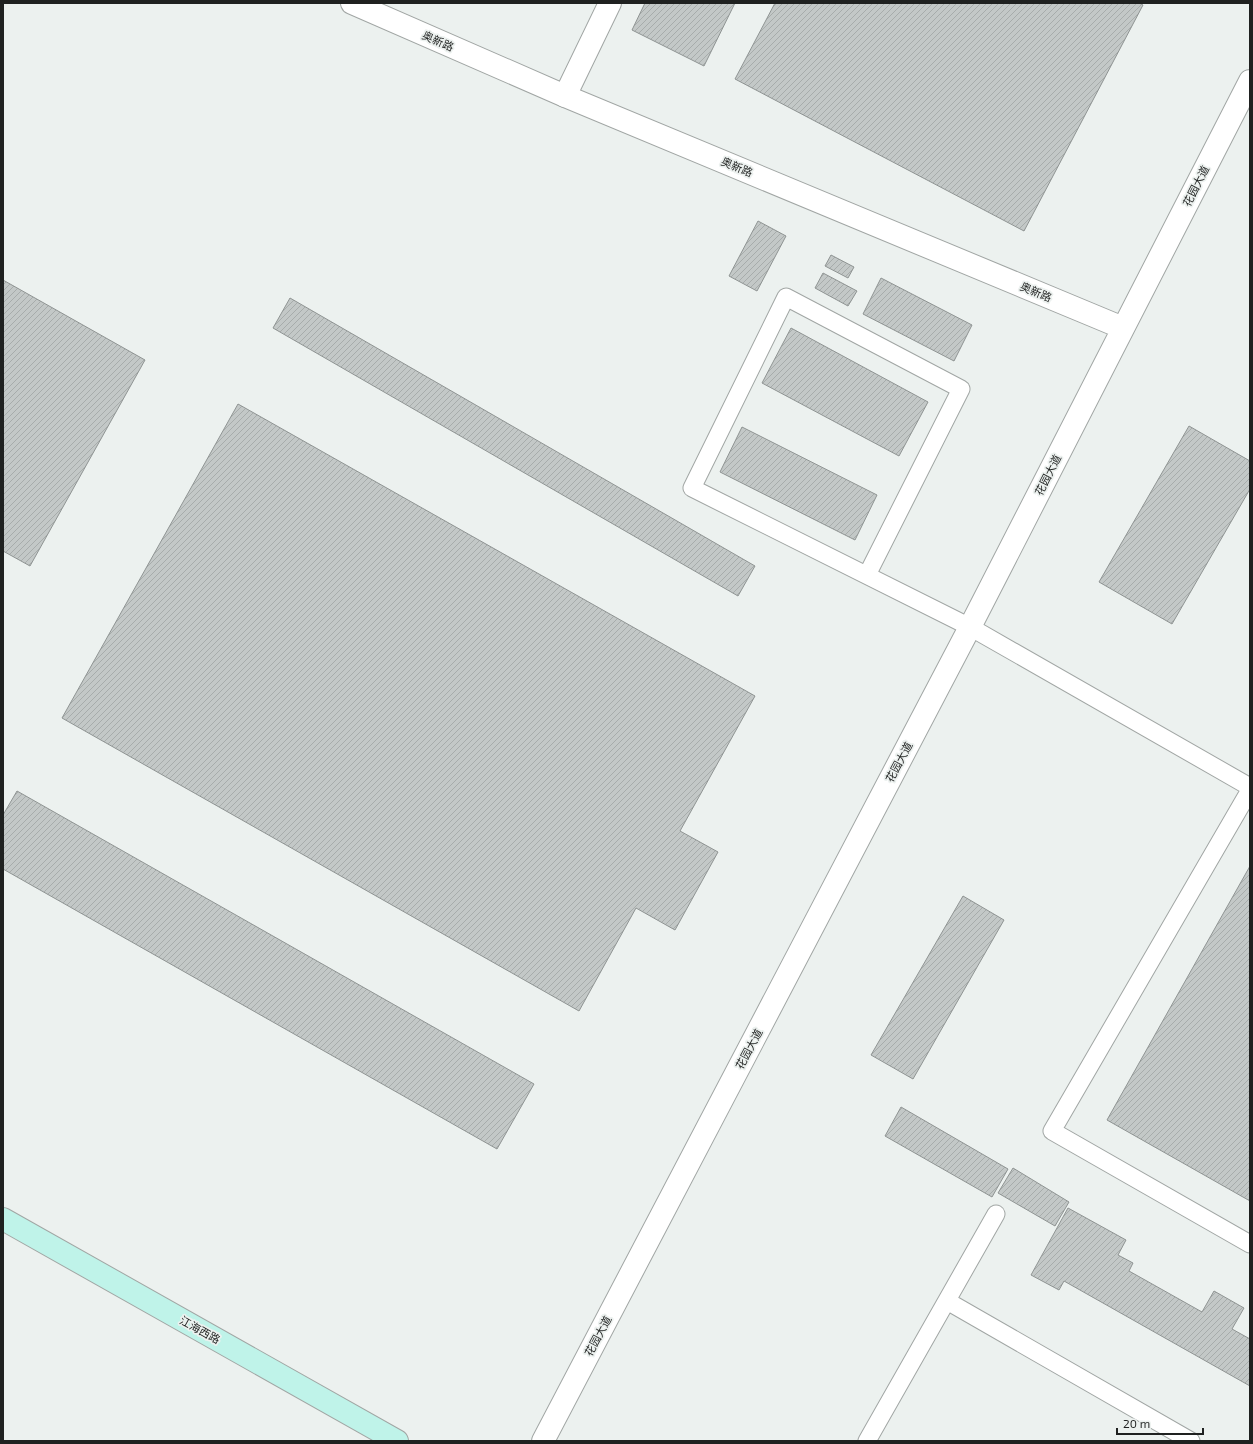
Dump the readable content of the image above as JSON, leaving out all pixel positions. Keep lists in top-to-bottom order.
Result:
{
  "streets": {
    "main road": ["江海西路"],
    "street": ["奥新路", "花园大道"]
  },
  "crossings": [
    ["奥新路", "花园大道"]
  ],
  "scale_bar": "20 m"
}
